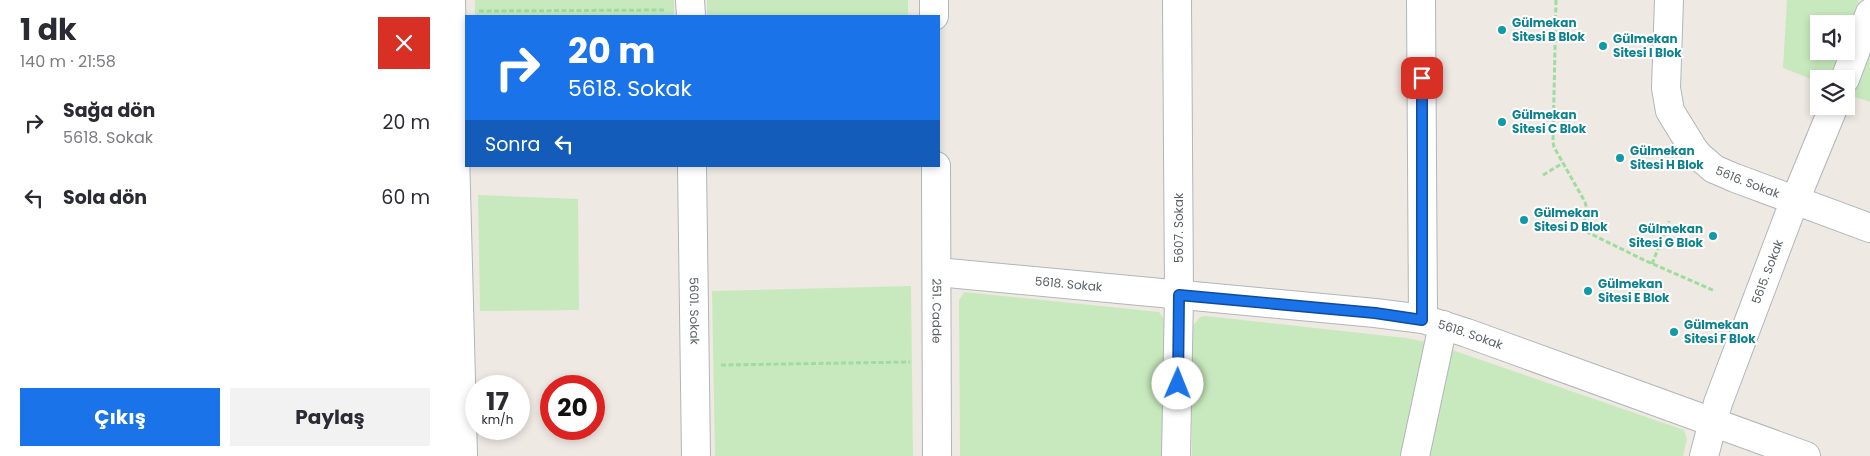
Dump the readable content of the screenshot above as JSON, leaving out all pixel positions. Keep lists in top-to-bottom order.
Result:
{
  "streets": {
    "street": [
      "5616. Sokak",
      "5607. Sokak",
      "5615. Sokak",
      "5618. Sokak",
      "5601. Sokak",
      "251. Cadde"
    ]
  },
  "crossings": [
    ["5616. Sokak", "5615. Sokak"],
    ["5607. Sokak", "5618. Sokak"],
    ["5615. Sokak", "5618. Sokak"],
    ["5618. Sokak", "251. Cadde"]
  ],
  "places": [
    "Gülmekan Sitesi B Blok",
    "Gülmekan Sitesi I Blok",
    "Gülmekan Sitesi C Blok",
    "Gülmekan Sitesi H Blok",
    "Gülmekan Sitesi D Blok",
    "Gülmekan Sitesi G Blok",
    "Gülmekan Sitesi E Blok",
    "Gülmekan Sitesi F Blok"
  ],
  "page": {
    "heading": ["1 dk", "140 m · 21:58"],
    "turn": ["20 m", "5618. Sokak"],
    "list": [
      {
        "name": "Sağa dön",
        "note": "5618. Sokak",
        "value": "20 m"
      },
      {
        "name": "Sola dön",
        "value": "60 m"
      }
    ],
    "then": "Sonra",
    "speed": "17 km/h",
    "limit": "20",
    "buttons": ["Çıkış", "Paylaş"]
  }
}
